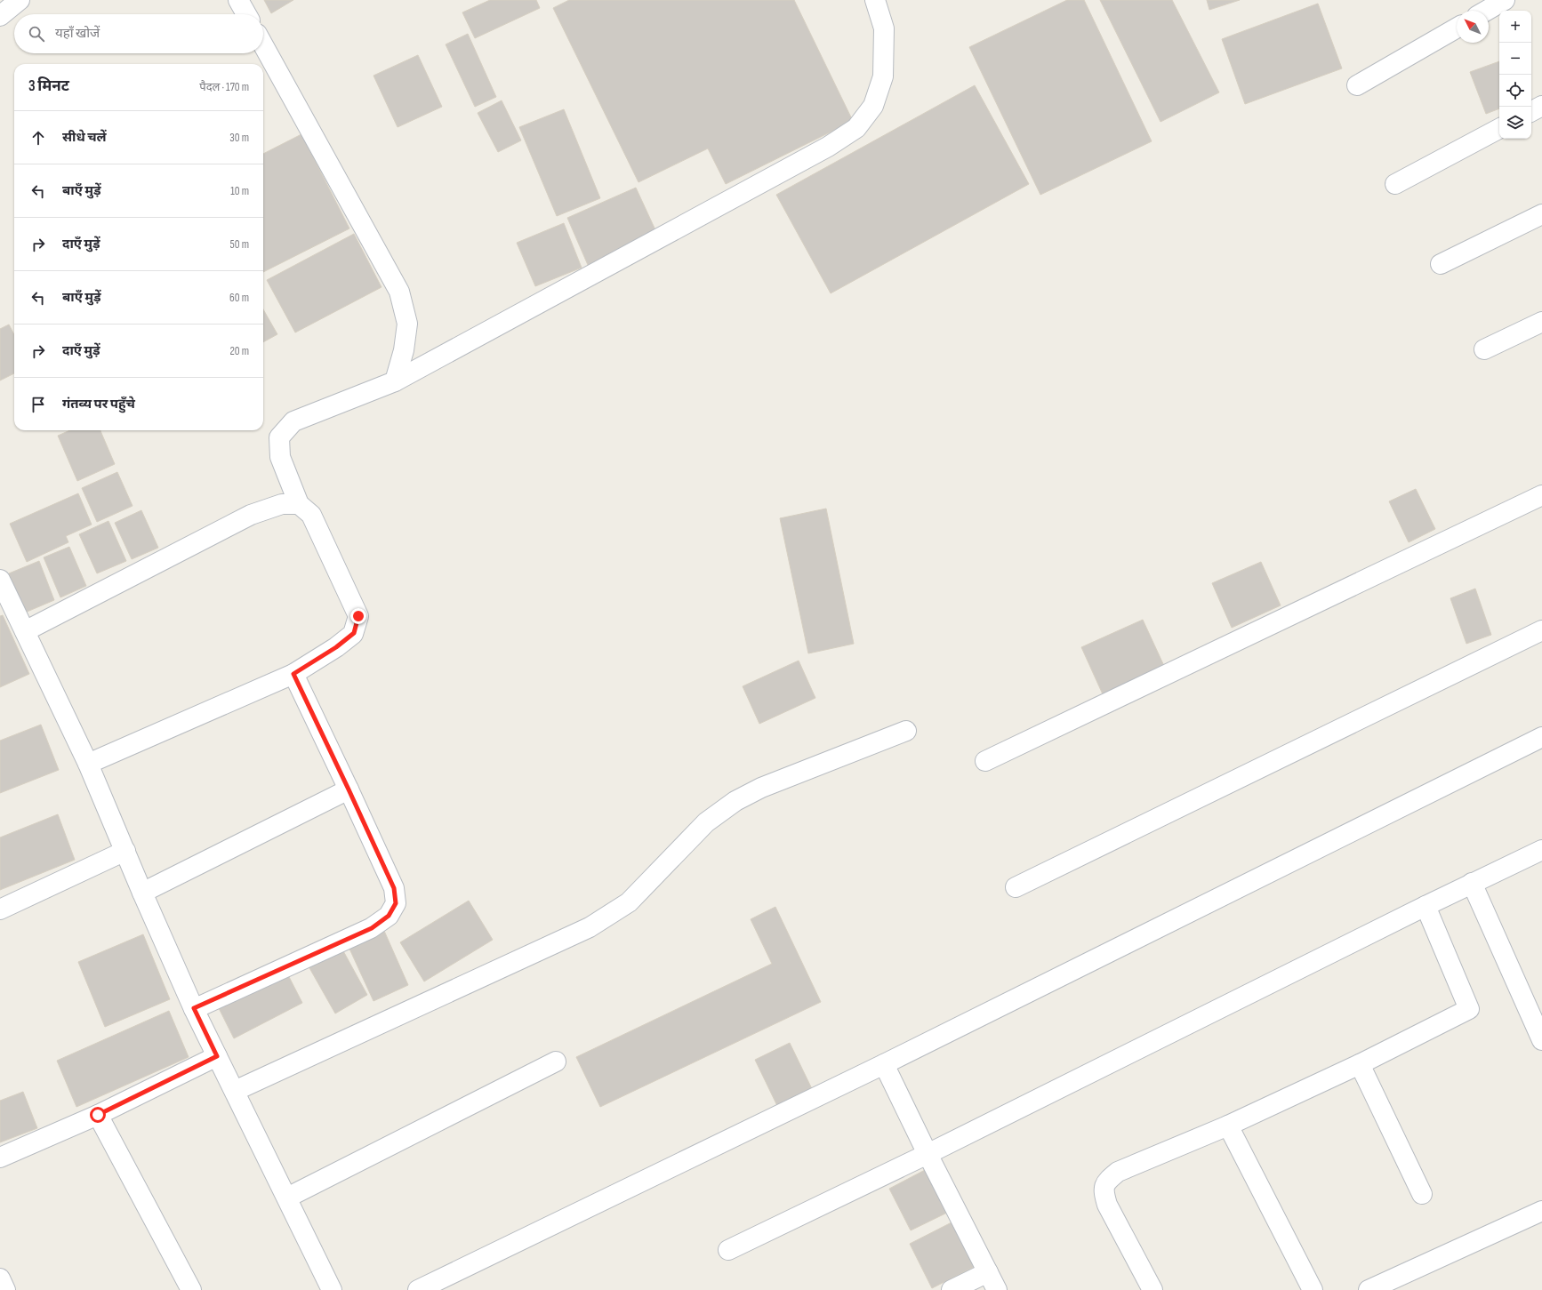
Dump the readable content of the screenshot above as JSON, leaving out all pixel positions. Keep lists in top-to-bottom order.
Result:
{
  "north": "top left",
  "page": {
    "map_buttons": ["+", "−"],
    "search": "यहाँ खोजें",
    "heading": ["3 मिनट", "पैदल · 170 m"],
    "list": [
      ["सीधे चलें", "30 m"],
      ["बाएँ मुड़ें", "10 m"],
      ["दाएँ मुड़ें", "50 m"],
      ["बाएँ मुड़ें", "60 m"],
      ["दाएँ मुड़ें", "20 m"],
      "गंतव्य पर पहुँचे"
    ]
  }
}
